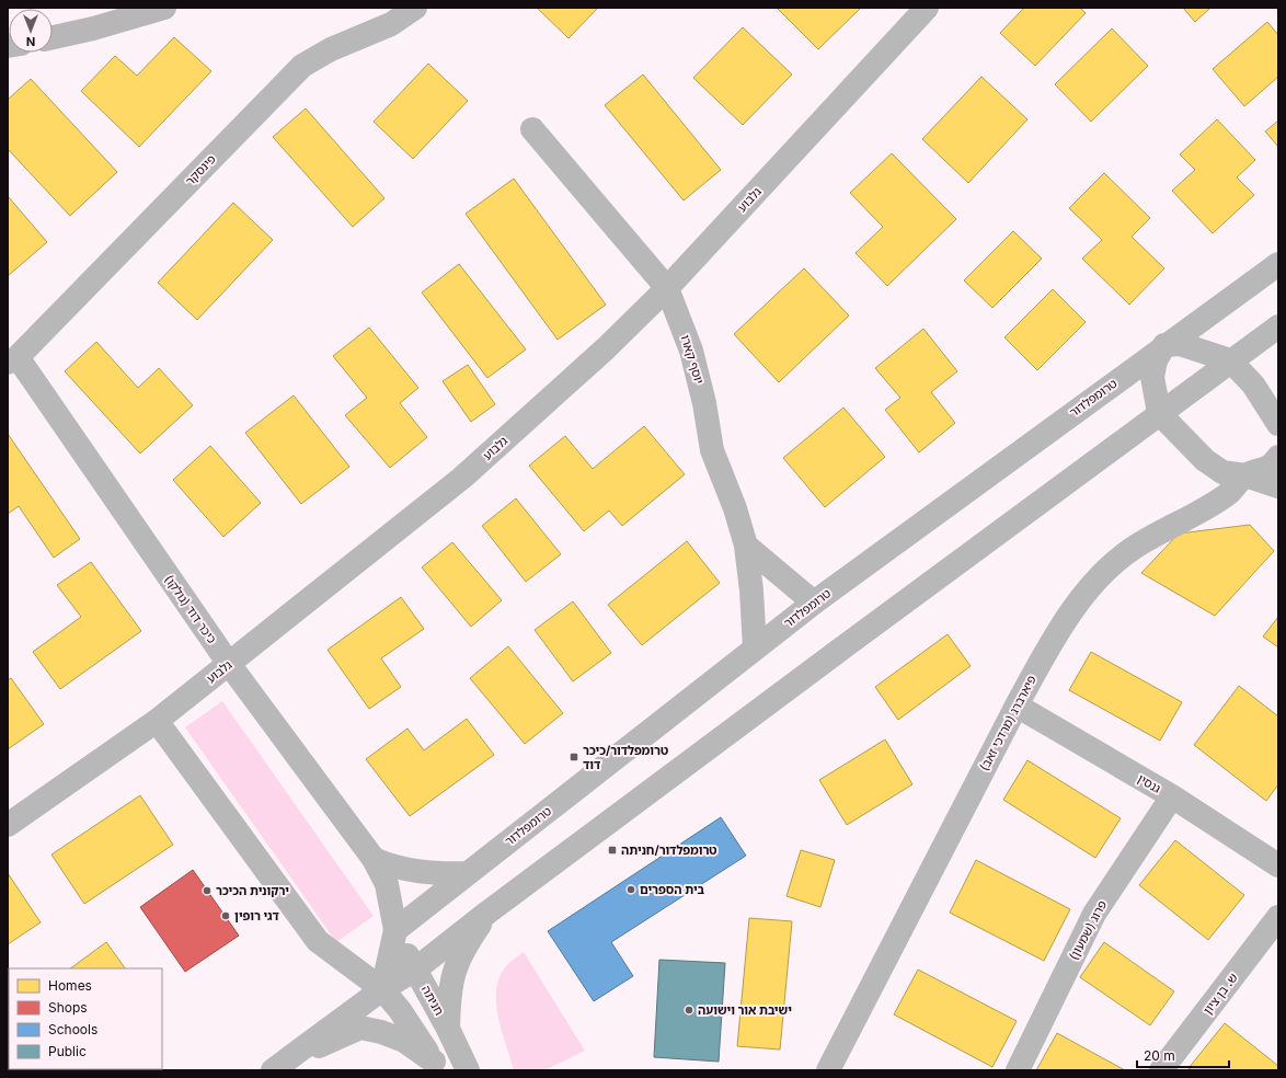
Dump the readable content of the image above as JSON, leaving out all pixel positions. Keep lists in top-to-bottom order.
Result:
{
  "streets": {
    "street": [
      "פינסקר",
      "גלבוע",
      "יוסף קארו",
      "טרומפלדור",
      "כיכר דוד (גולקו)",
      "פיארברג (מרדכי זאב)",
      "גנסין",
      "פרוג (שמעון)",
      "ש. בן ציון",
      "חניתה"
    ]
  },
  "crossings": [
    ["פינסקר", "כיכר דוד (גולקו)"],
    ["גלבוע", "יוסף קארו"],
    ["גלבוע", "כיכר דוד (גולקו)"],
    ["יוסף קארו", "טרומפלדור"],
    ["טרומפלדור", "כיכר דוד (גולקו)"],
    ["טרומפלדור", "חניתה"],
    ["כיכר דוד (גולקו)", "חניתה"],
    ["פיארברג (מרדכי זאב)", "גנסין"],
    ["גנסין", "פרוג (שמעון)"]
  ],
  "places": {
    "transit": ["טרומפלדור/כיכר דוד", "טרומפלדור/חניתה"],
    "other": [
      "בית הספרים",
      "ירקונית הכיכר",
      "דגי רופין",
      "ישיבת אור וישועה"
    ]
  },
  "legend": [
    "Homes",
    "Shops",
    "Schools",
    "Public"
  ],
  "scale_bar": "20 m",
  "north": "bottom"
}
